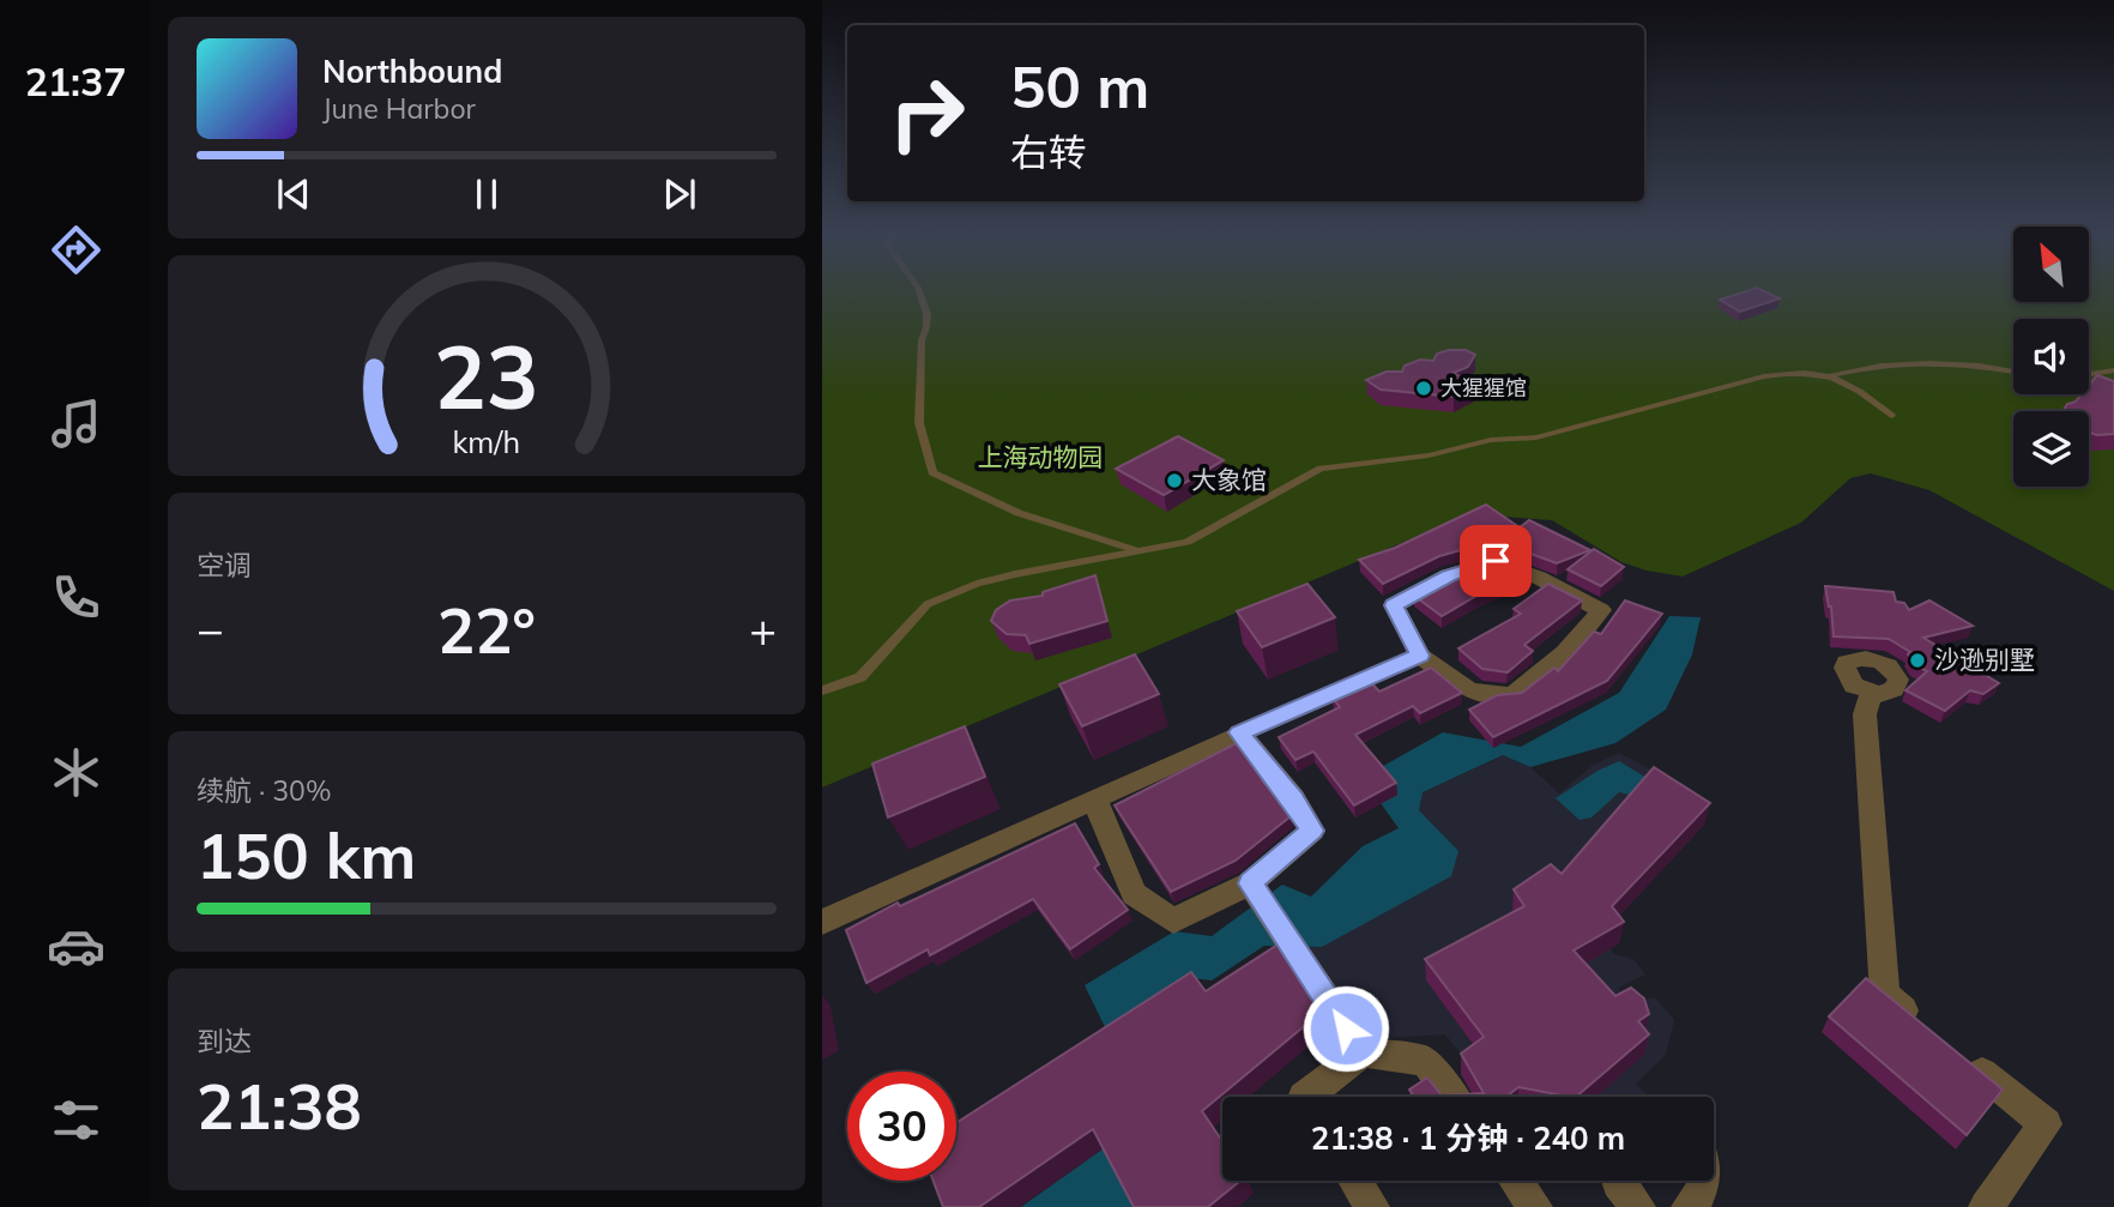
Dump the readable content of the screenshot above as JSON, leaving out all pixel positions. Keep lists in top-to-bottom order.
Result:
{
  "parks": ["上海动物园"],
  "places": ["大猩猩馆", "大象馆", "沙逊别墅"],
  "north": "top left",
  "page": {
    "tabs": "21:37",
    "turn": ["50 m", "右转"],
    "song": ["Northbound", "June Harbor"],
    "tile": [
      "空调",
      ["续航 · 30%", "150 km"],
      ["到达", "21:38"]
    ],
    "heat": ["−", "22°", "+"],
    "limit": "30",
    "trip": "21:38 · 1 分钟 · 240 m",
    "gauge": ["23", "km/h"]
  }
}
